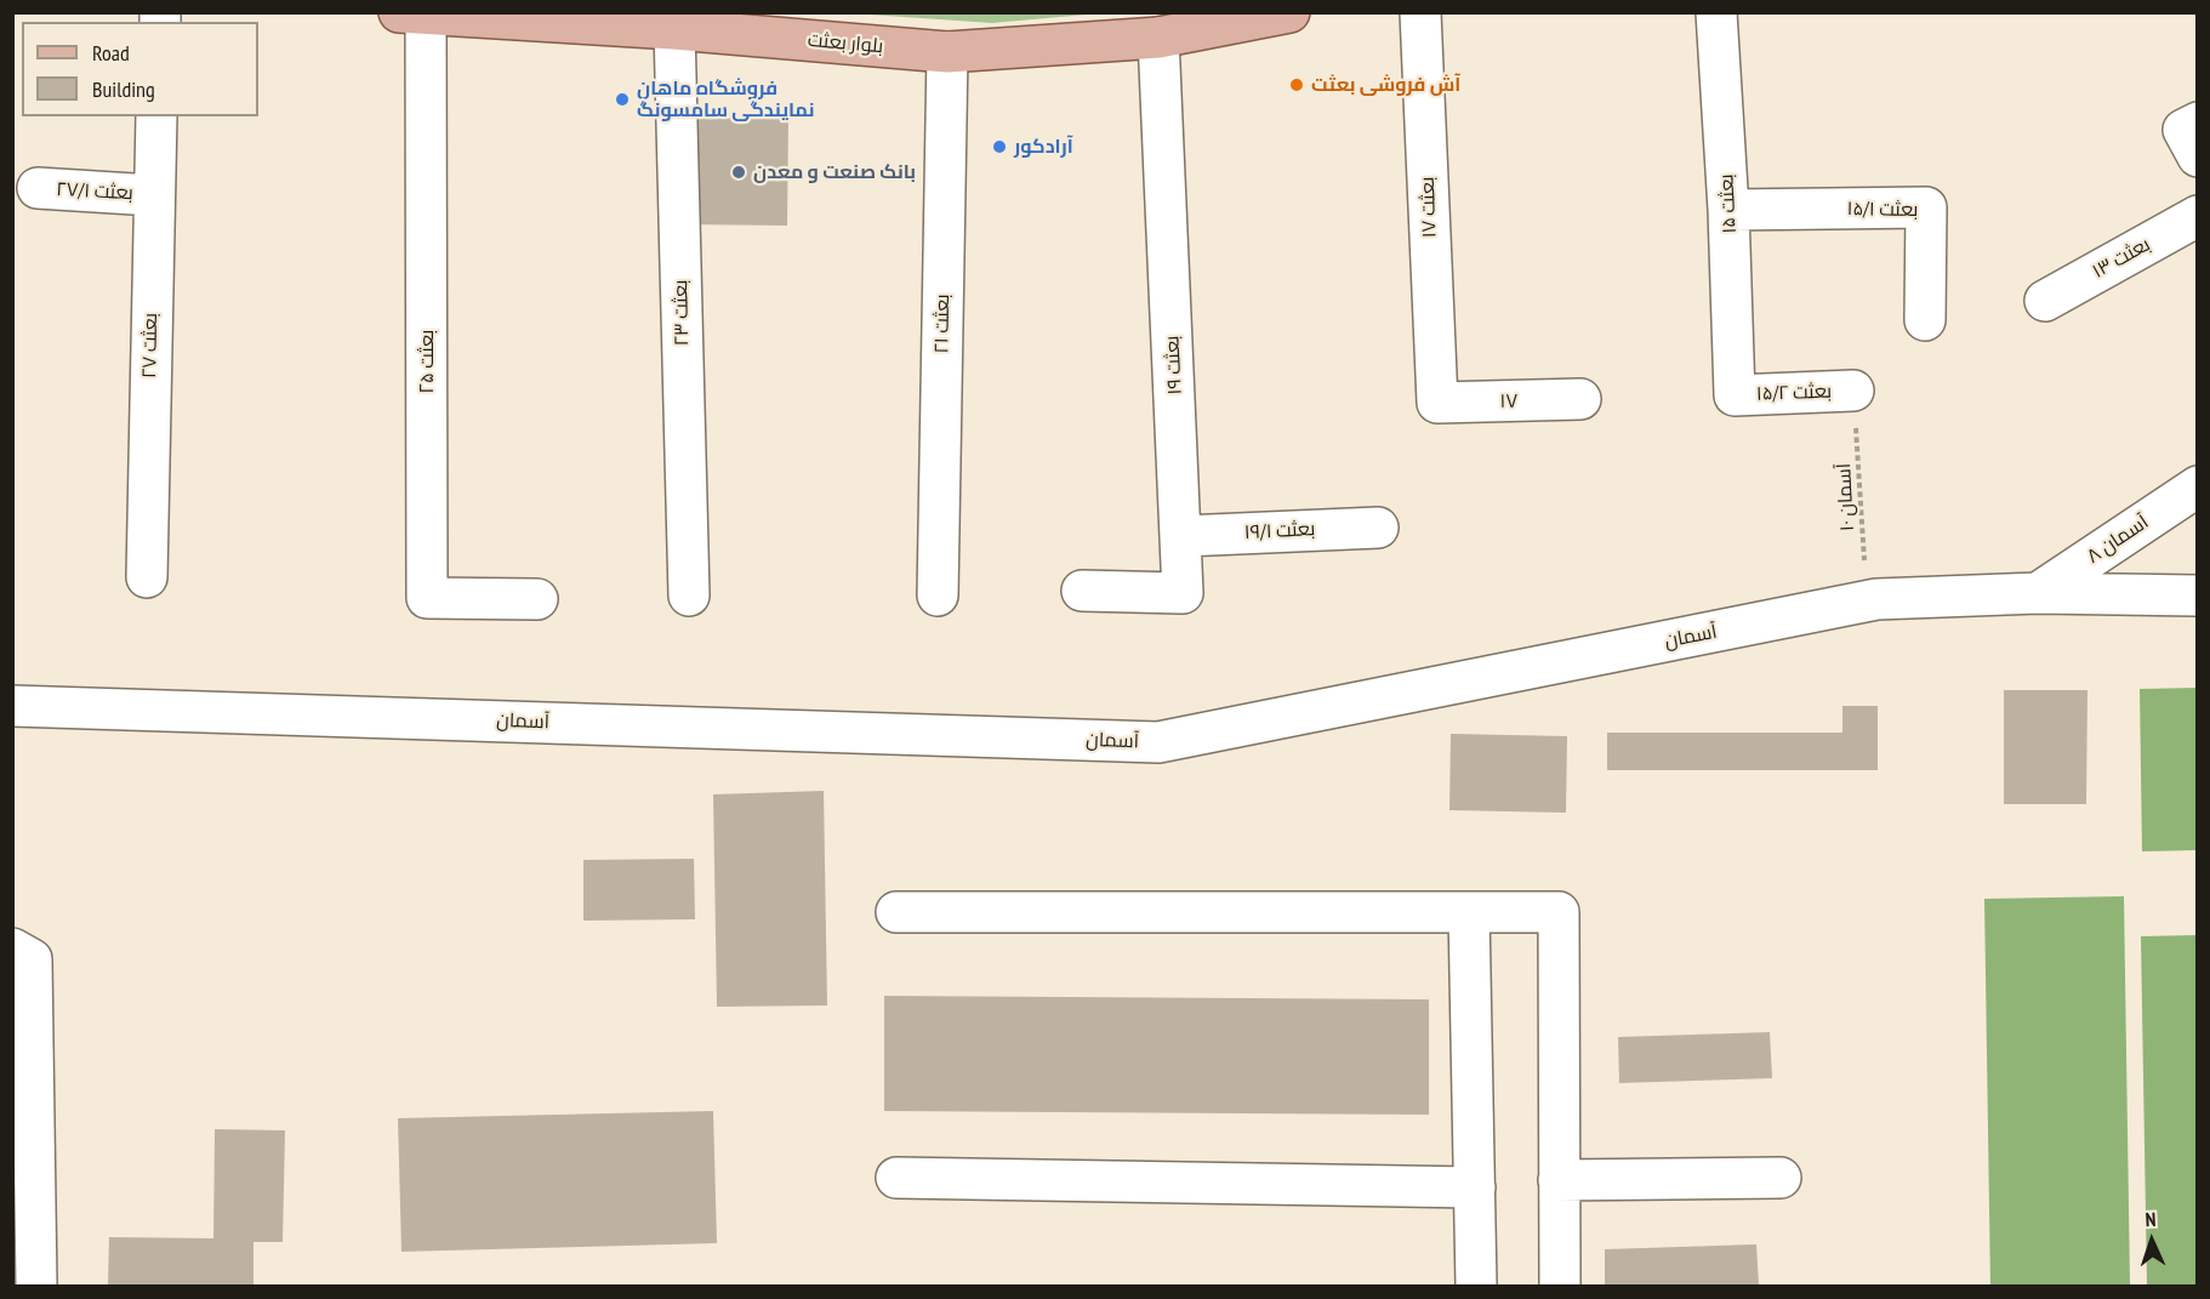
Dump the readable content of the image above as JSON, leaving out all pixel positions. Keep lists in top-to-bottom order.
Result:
{
  "streets": {
    "main road": ["بلوار بعثت"],
    "street": [
      "۲۷/۱ بعثت",
      "بعثت ۱۵",
      "بعثت ۱۷",
      "۱۵/۱ بعثت",
      "۱۳ بعثت",
      "۲۳ بعثت",
      "۲۱ بعثت",
      "۲۷ بعثت",
      "۲۵ بعثت",
      "بعثت ۱۹",
      "۱۵/۲ بعثت",
      "۱۷",
      "۱۹/۱ بعثت",
      "۸ آسمان",
      "آسمان"
    ],
    "path": ["۱۰ آسمان"]
  },
  "crossings": [
    ["بلوار بعثت", "۲۳ بعثت"],
    ["بلوار بعثت", "۲۱ بعثت"],
    ["بلوار بعثت", "۲۵ بعثت"],
    ["بلوار بعثت", "بعثت ۱۹"],
    ["۲۷/۱ بعثت", "۲۷ بعثت"],
    ["بعثت ۱۵", "۱۵/۱ بعثت"],
    ["بعثت ۱۵", "۱۵/۲ بعثت"],
    ["بعثت ۱۷", "۱۷"],
    ["بعثت ۱۹", "۱۹/۱ بعثت"],
    ["۱۵/۲ بعثت", "۱۰ آسمان"],
    ["۱۰ آسمان", "آسمان"],
    ["۸ آسمان", "آسمان"]
  ],
  "places": [
    "آش فروشی بعثت",
    "فروشگاه ماهان نمایندگی سامسونگ",
    "آرادکور",
    "بانک صنعت و معدن"
  ],
  "legend": ["Road", "Building"],
  "north": "top"
}
